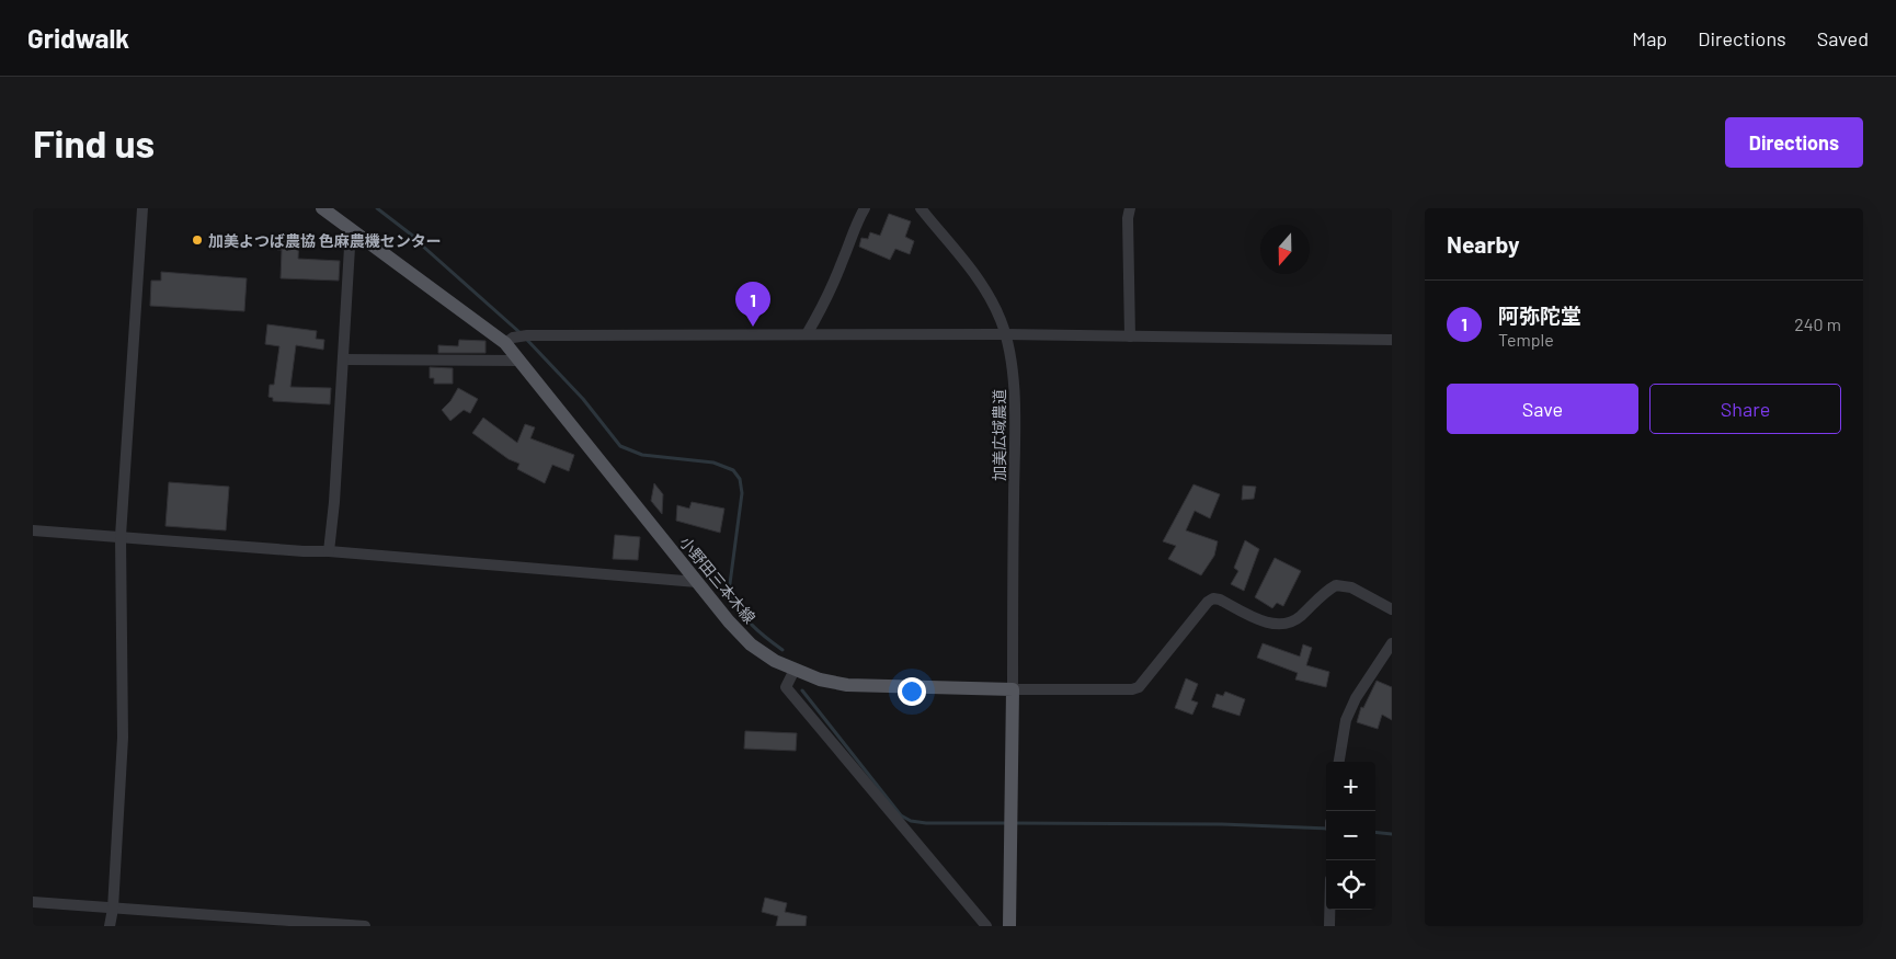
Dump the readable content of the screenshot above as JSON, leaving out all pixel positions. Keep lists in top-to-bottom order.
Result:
{
  "streets": {
    "main road": ["小野田三本木線"],
    "street": ["加美広域農道"]
  },
  "crossings": [
    ["加美広域農道", "小野田三本木線"]
  ],
  "places": ["加美よつば農協 色麻農機センター"],
  "north": "bottom",
  "page": {
    "header": "Gridwalk",
    "nav": ["Map", "Directions", "Saved"],
    "buttons": [
      "Directions",
      ["Save", "Share"]
    ],
    "title": "Find us",
    "heading": "Nearby",
    "list": [
      {
        "mark": "1",
        "name": "阿弥陀堂",
        "note": "Temple",
        "value": "240 m"
      }
    ],
    "pins": "1",
    "map_buttons": ["+", "−"]
  }
}
